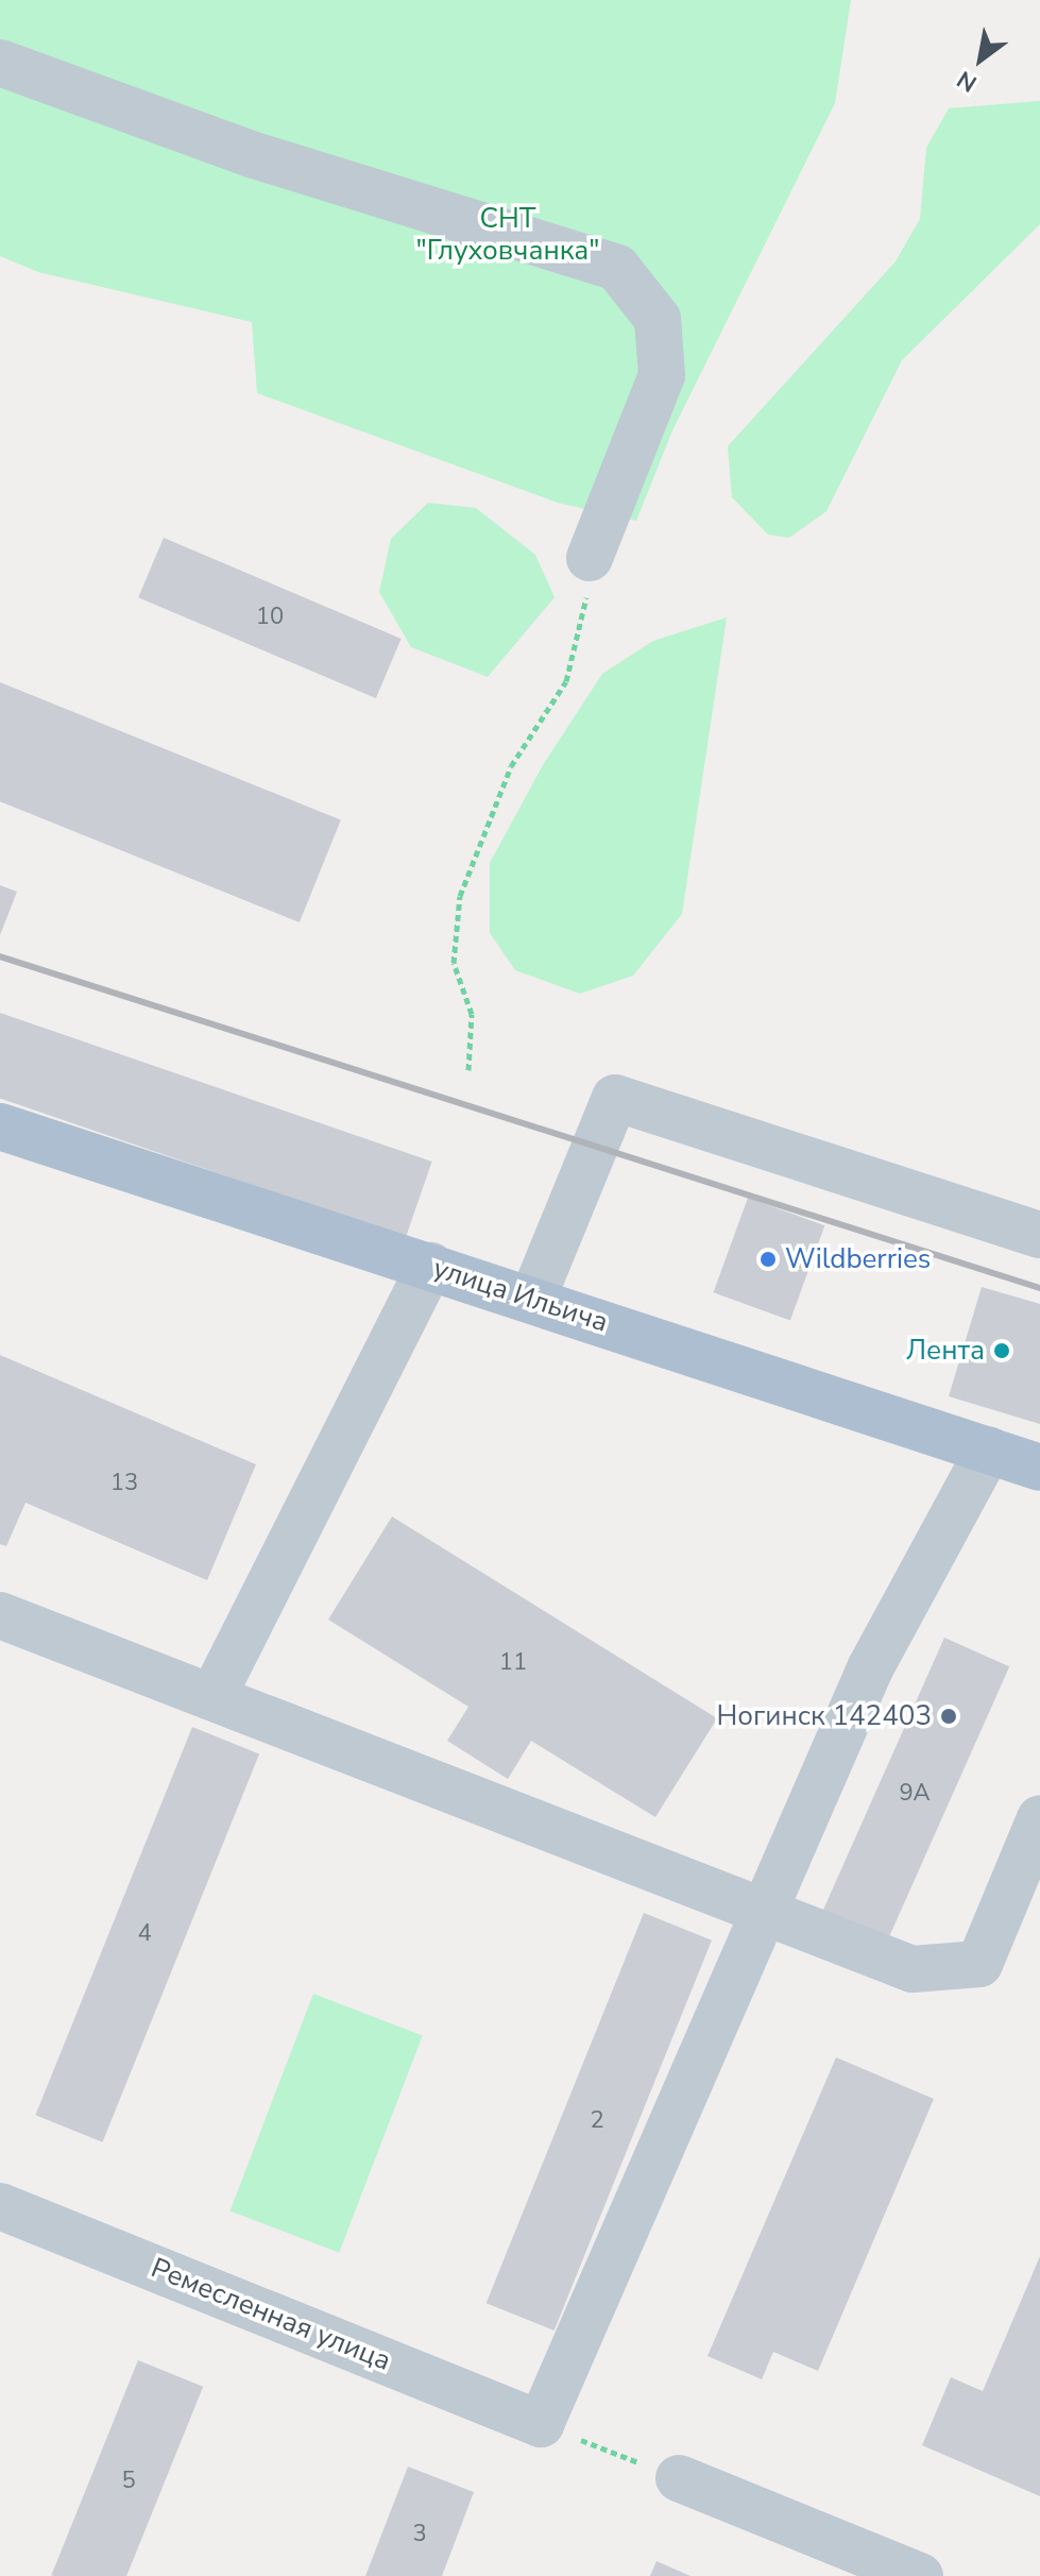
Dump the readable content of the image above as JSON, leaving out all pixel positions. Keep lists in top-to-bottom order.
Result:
{
  "streets": {
    "main road": ["улица Ильича"],
    "street": ["Ремесленная улица"]
  },
  "parks": ["СНТ \"Глуховчанка\""],
  "places": ["Wildberries", "Лента", "Ногинск 142403"],
  "house_numbers": [
    "10",
    "13",
    "11",
    "9А",
    "4",
    "2",
    "5",
    "3"
  ],
  "north": "bottom left"
}
